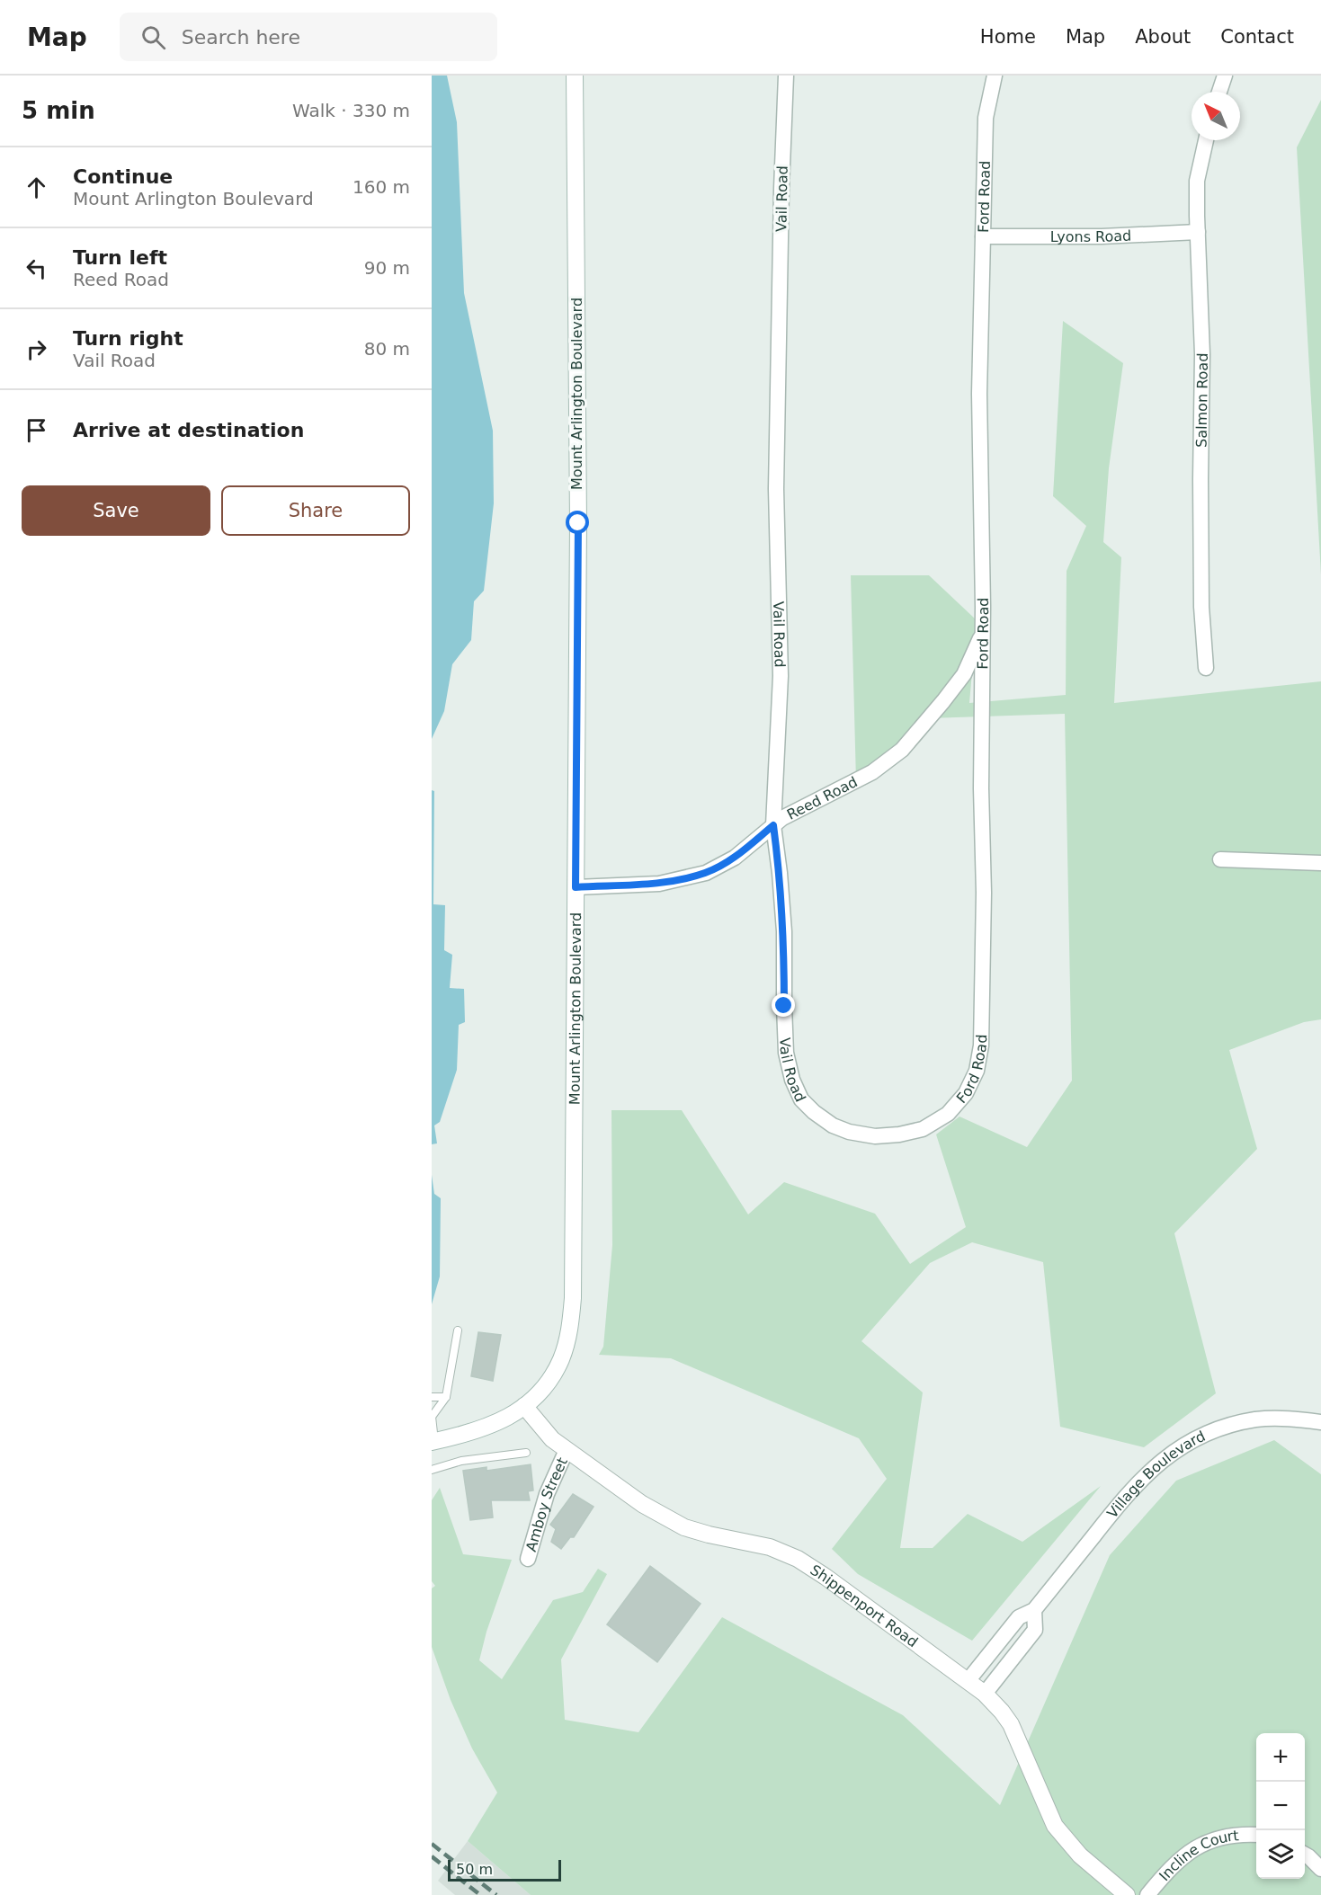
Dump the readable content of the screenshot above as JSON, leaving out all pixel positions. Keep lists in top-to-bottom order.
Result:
{
  "streets": {
    "main road": ["Mount Arlington Boulevard", "Shippenport Road"],
    "street": [
      "Ford Road",
      "Vail Road",
      "Lyons Road",
      "Salmon Road",
      "Reed Road",
      "Village Boulevard",
      "Amboy Street",
      "Incline Court"
    ]
  },
  "crossings": [
    ["Ford Road", "Vail Road"],
    ["Ford Road", "Lyons Road"],
    ["Ford Road", "Reed Road"],
    ["Vail Road", "Reed Road"],
    ["Lyons Road", "Salmon Road"],
    ["Mount Arlington Boulevard", "Reed Road"],
    ["Mount Arlington Boulevard", "Shippenport Road"],
    ["Village Boulevard", "Shippenport Road"],
    ["Amboy Street", "Shippenport Road"]
  ],
  "scale_bar": "50 m",
  "north": "top left",
  "page": {
    "header": "Map",
    "search": "Search here",
    "nav": [
      "Home",
      "Map",
      "About",
      "Contact"
    ],
    "heading": ["5 min", "Walk · 330 m"],
    "list": [
      ["Continue", "Mount Arlington Boulevard", "160 m"],
      ["Turn left", "Reed Road", "90 m"],
      ["Turn right", "Vail Road", "80 m"],
      "Arrive at destination"
    ],
    "buttons": ["Save", "Share"],
    "map_buttons": ["+", "−"],
    "scale": "50 m"
  }
}
